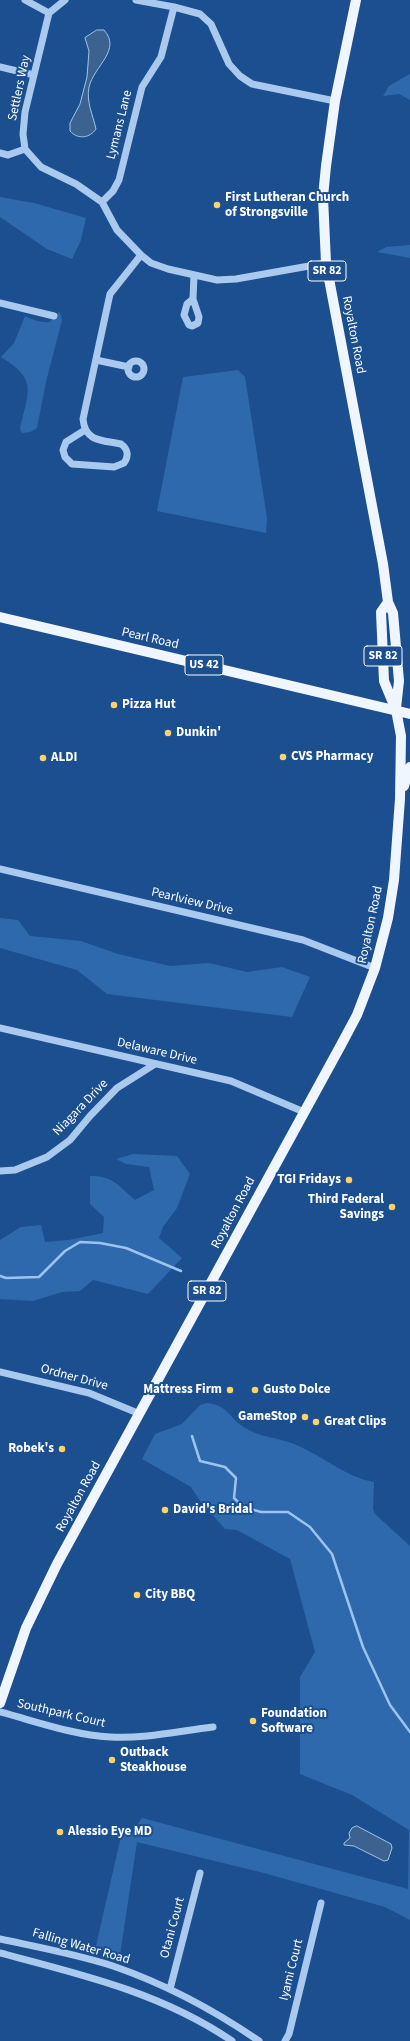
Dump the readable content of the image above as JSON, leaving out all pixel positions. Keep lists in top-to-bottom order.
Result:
{
  "streets": {
    "main road": [
      "SR 82",
      "Royalton Road",
      "Pearl Road",
      "US 42"
    ],
    "street": [
      "Settlers Way",
      "Lymans Lane",
      "Pearlview Drive",
      "Delaware Drive",
      "Niagara Drive",
      "Ordner Drive",
      "Southpark Court",
      "Otani Court",
      "Falling Water Road",
      "Iyami Court"
    ]
  },
  "crossings": [
    ["Royalton Road", "Pearl Road"],
    ["Royalton Road", "Pearlview Drive"],
    ["Royalton Road", "Delaware Drive"],
    ["Royalton Road", "Ordner Drive"],
    ["Delaware Drive", "Niagara Drive"],
    ["Otani Court", "Falling Water Road"]
  ],
  "places": [
    "First Lutheran Church of Strongsville",
    "Pizza Hut",
    "Dunkin'",
    "CVS Pharmacy",
    "ALDI",
    "TGI Fridays",
    "Third Federal Savings",
    "Mattress Firm",
    "Gusto Dolce",
    "GameStop",
    "Great Clips",
    "Robek's",
    "David's Bridal",
    "City BBQ",
    "Foundation Software",
    "Outback Steakhouse",
    "Alessio Eye MD"
  ]
}
